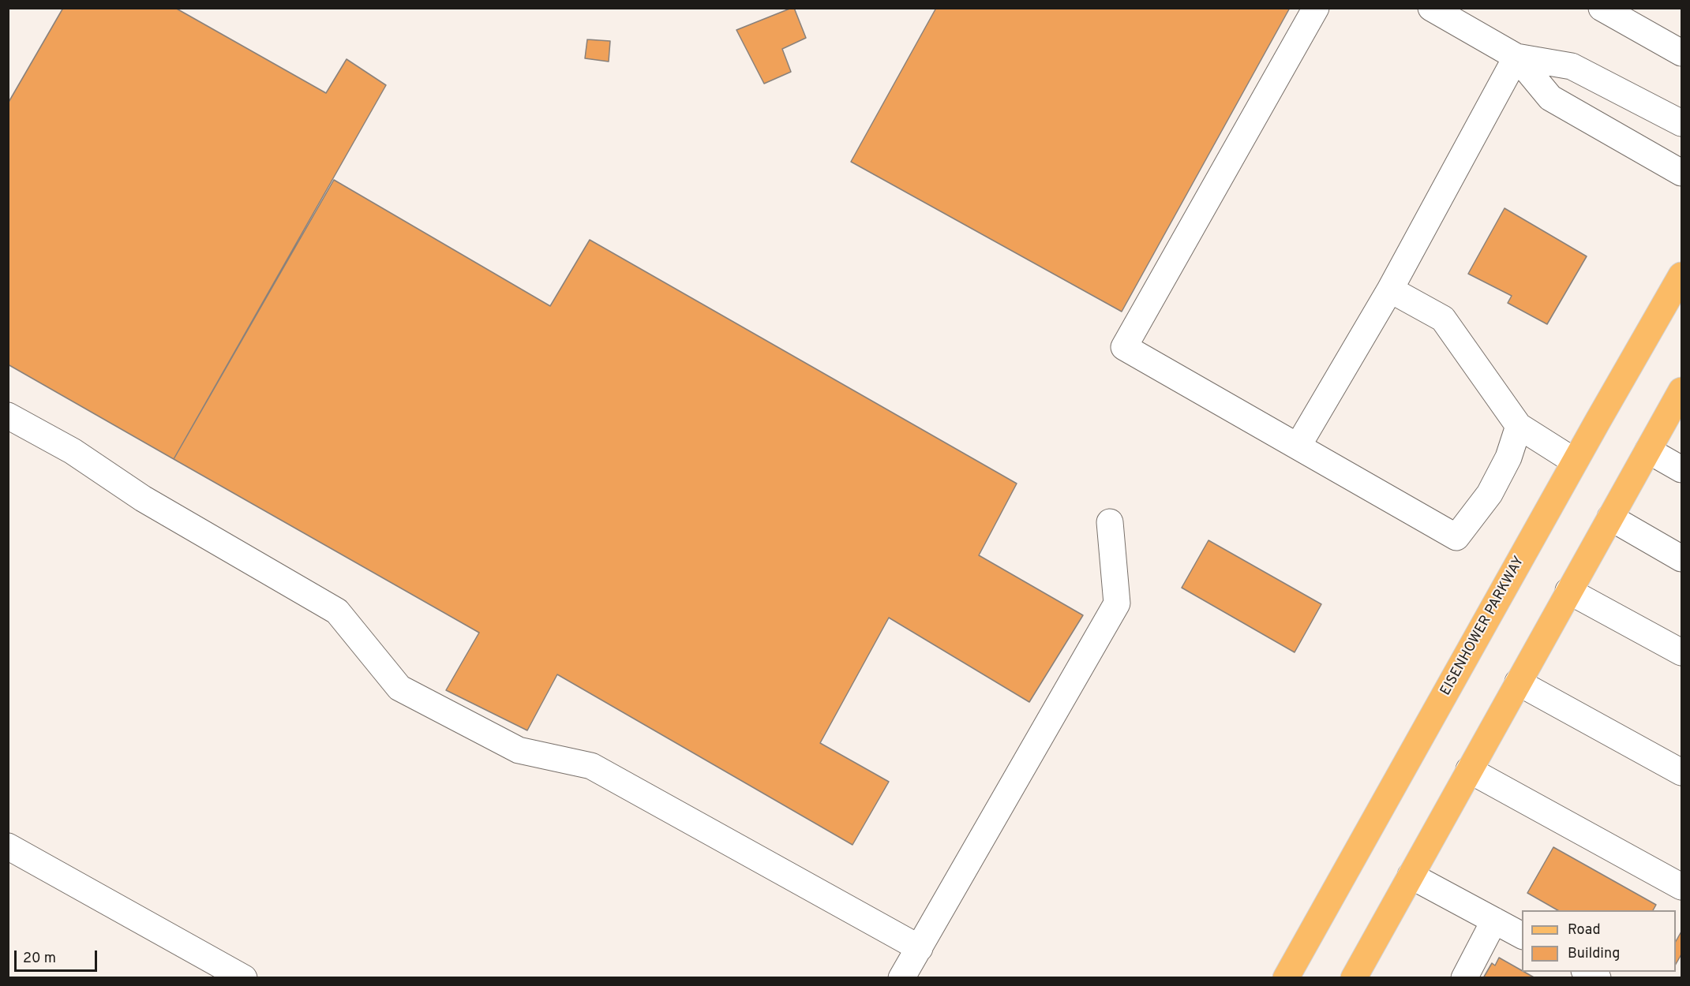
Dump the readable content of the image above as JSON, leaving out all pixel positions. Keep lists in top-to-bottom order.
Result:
{
  "streets": {
    "main road": ["EISENHOWER PARKWAY"]
  },
  "legend": ["Road", "Building"],
  "scale_bar": "20 m"
}
